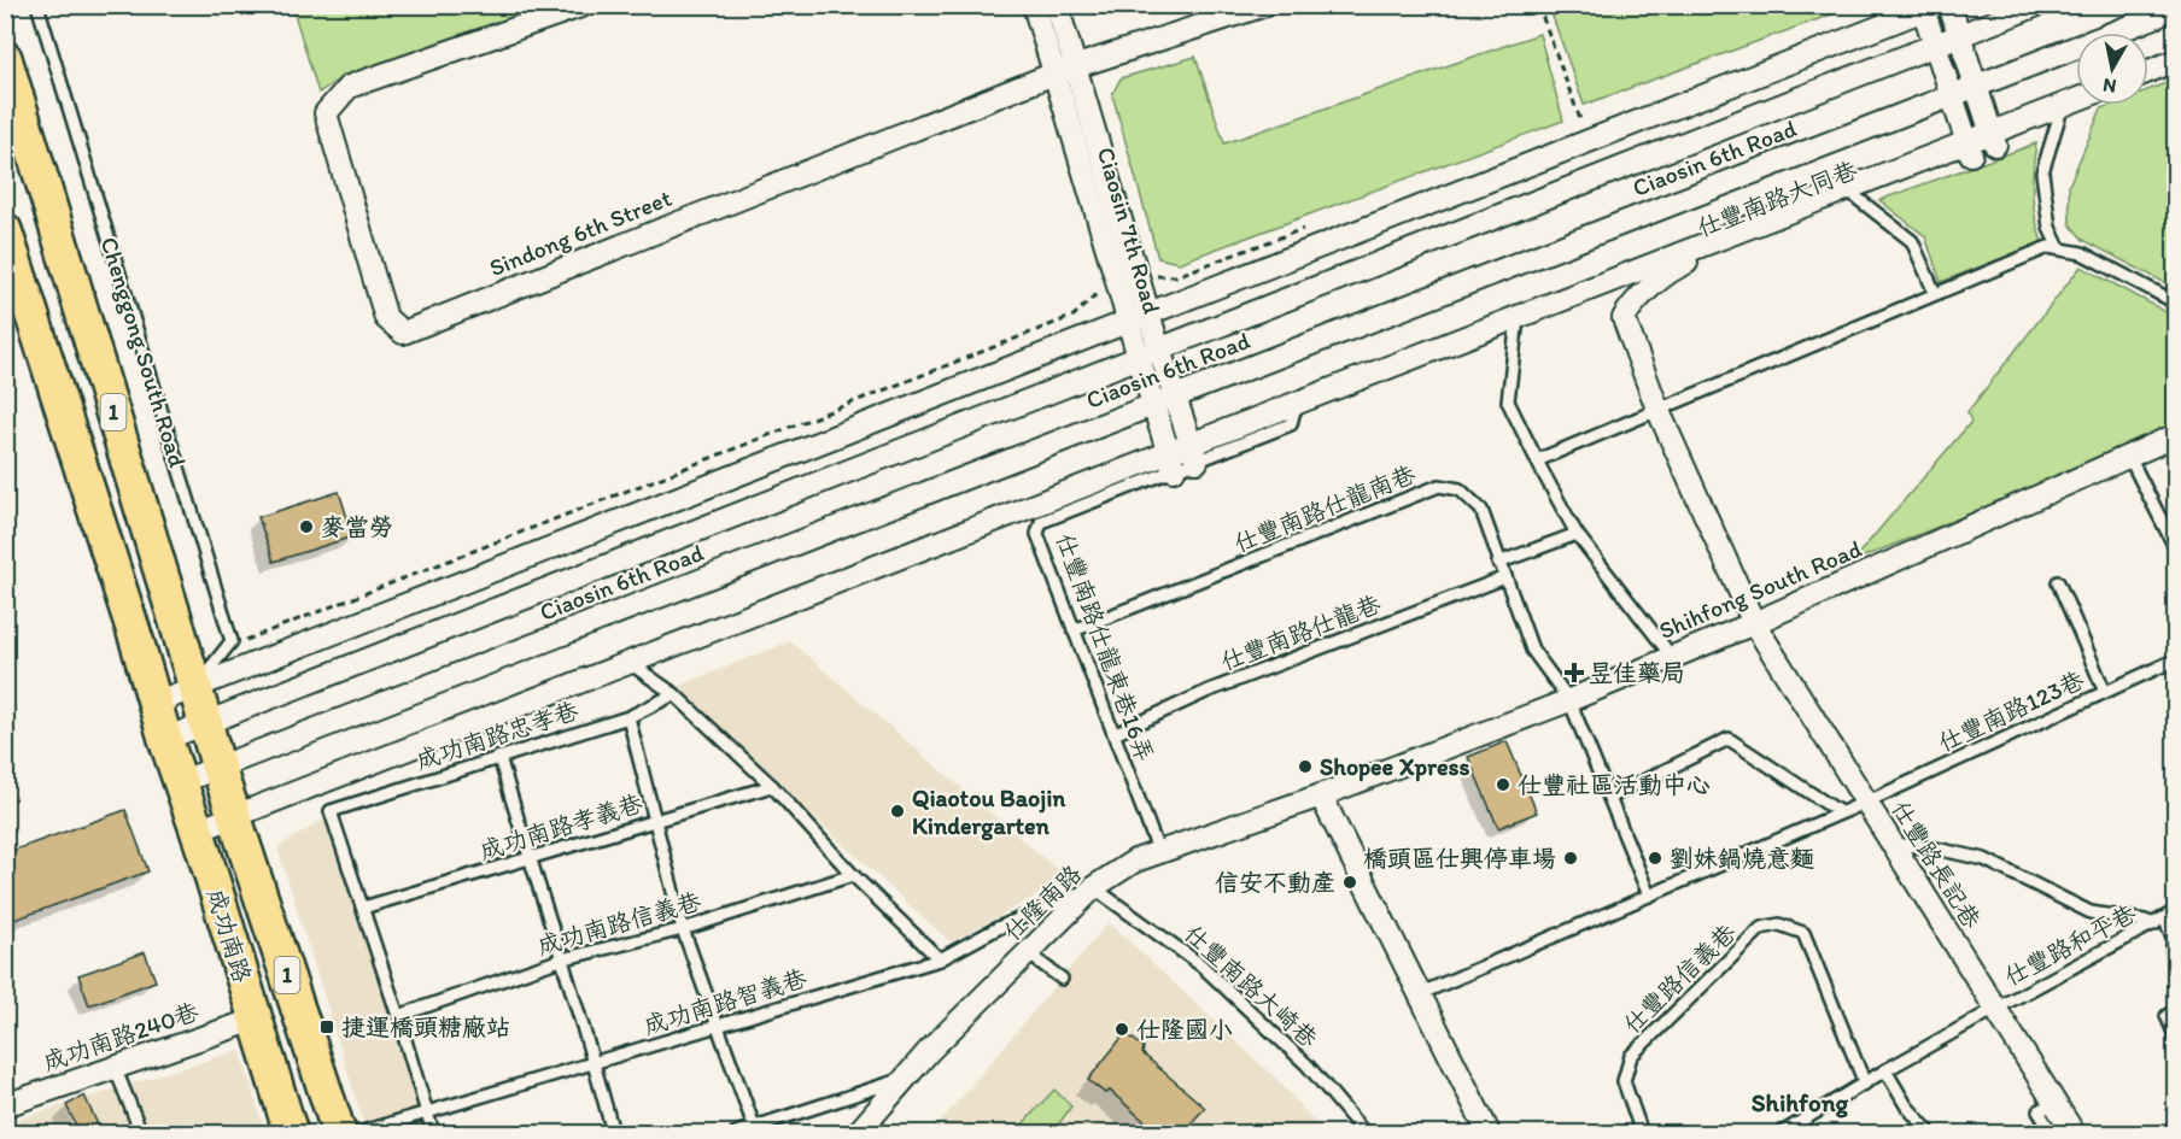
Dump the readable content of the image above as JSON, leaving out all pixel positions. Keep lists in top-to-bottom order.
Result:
{
  "streets": {
    "main road": ["Chenggong South Road", "1", "成功南路"],
    "street": [
      "Ciaosin 6th Road",
      "仕豐南路大同巷",
      "Ciaosin 7th Road",
      "Sindong 6th Street",
      "Shihfong South Road",
      "仕豐路長記巷",
      "仕隆南路",
      "成功南路240巷"
    ],
    "lane": [
      "仕豐南路仕龍南巷",
      "仕豐南路仕龍巷",
      "仕豐南路仕龍東巷16弄",
      "仕豐南路123巷",
      "成功南路忠孝巷",
      "成功南路孝義巷",
      "成功南路信義巷",
      "仕豐路和平巷",
      "仕豐路信義巷",
      "仕豐南路大崎巷",
      "成功南路智義巷"
    ]
  },
  "crossings": [
    ["Ciaosin 6th Road", "Ciaosin 7th Road"],
    ["Ciaosin 6th Road", "Chenggong South Road"],
    ["Ciaosin 6th Road", "1"],
    ["Ciaosin 6th Road", "成功南路"],
    ["仕豐南路大同巷", "仕豐路長記巷"],
    ["Ciaosin 7th Road", "Sindong 6th Street"],
    ["Ciaosin 7th Road", "仕豐南路仕龍東巷16弄"],
    ["Chenggong South Road", "成功南路"],
    ["1", "成功南路"],
    ["仕豐南路仕龍南巷", "仕豐南路仕龍東巷16弄"],
    ["Shihfong South Road", "仕豐路長記巷"],
    ["Shihfong South Road", "仕隆南路"],
    ["仕豐南路仕龍巷", "仕豐南路仕龍東巷16弄"],
    ["仕豐南路仕龍東巷16弄", "仕隆南路"],
    ["仕豐南路123巷", "仕豐路長記巷"],
    ["成功南路忠孝巷", "成功南路孝義巷"],
    ["仕豐路長記巷", "仕豐路和平巷"],
    ["仕隆南路", "仕豐南路大崎巷"],
    ["仕隆南路", "成功南路智義巷"],
    ["成功南路", "成功南路240巷"],
    ["仕豐南路大崎巷", "成功南路智義巷"]
  ],
  "districts": ["Shihfong"],
  "places": {
    "other": [
      "麥當勞",
      "Shopee Xpress",
      "仕豐社區活動中心",
      "Qiaotou Baojin Kindergarten",
      "橋頭區仕興停車場",
      "劉妹鍋燒意麵",
      "信安不動產",
      "仕隆國小"
    ],
    "health": ["昱佳藥局"],
    "transit": ["捷運橋頭糖廠站"]
  },
  "north": "bottom"
}
